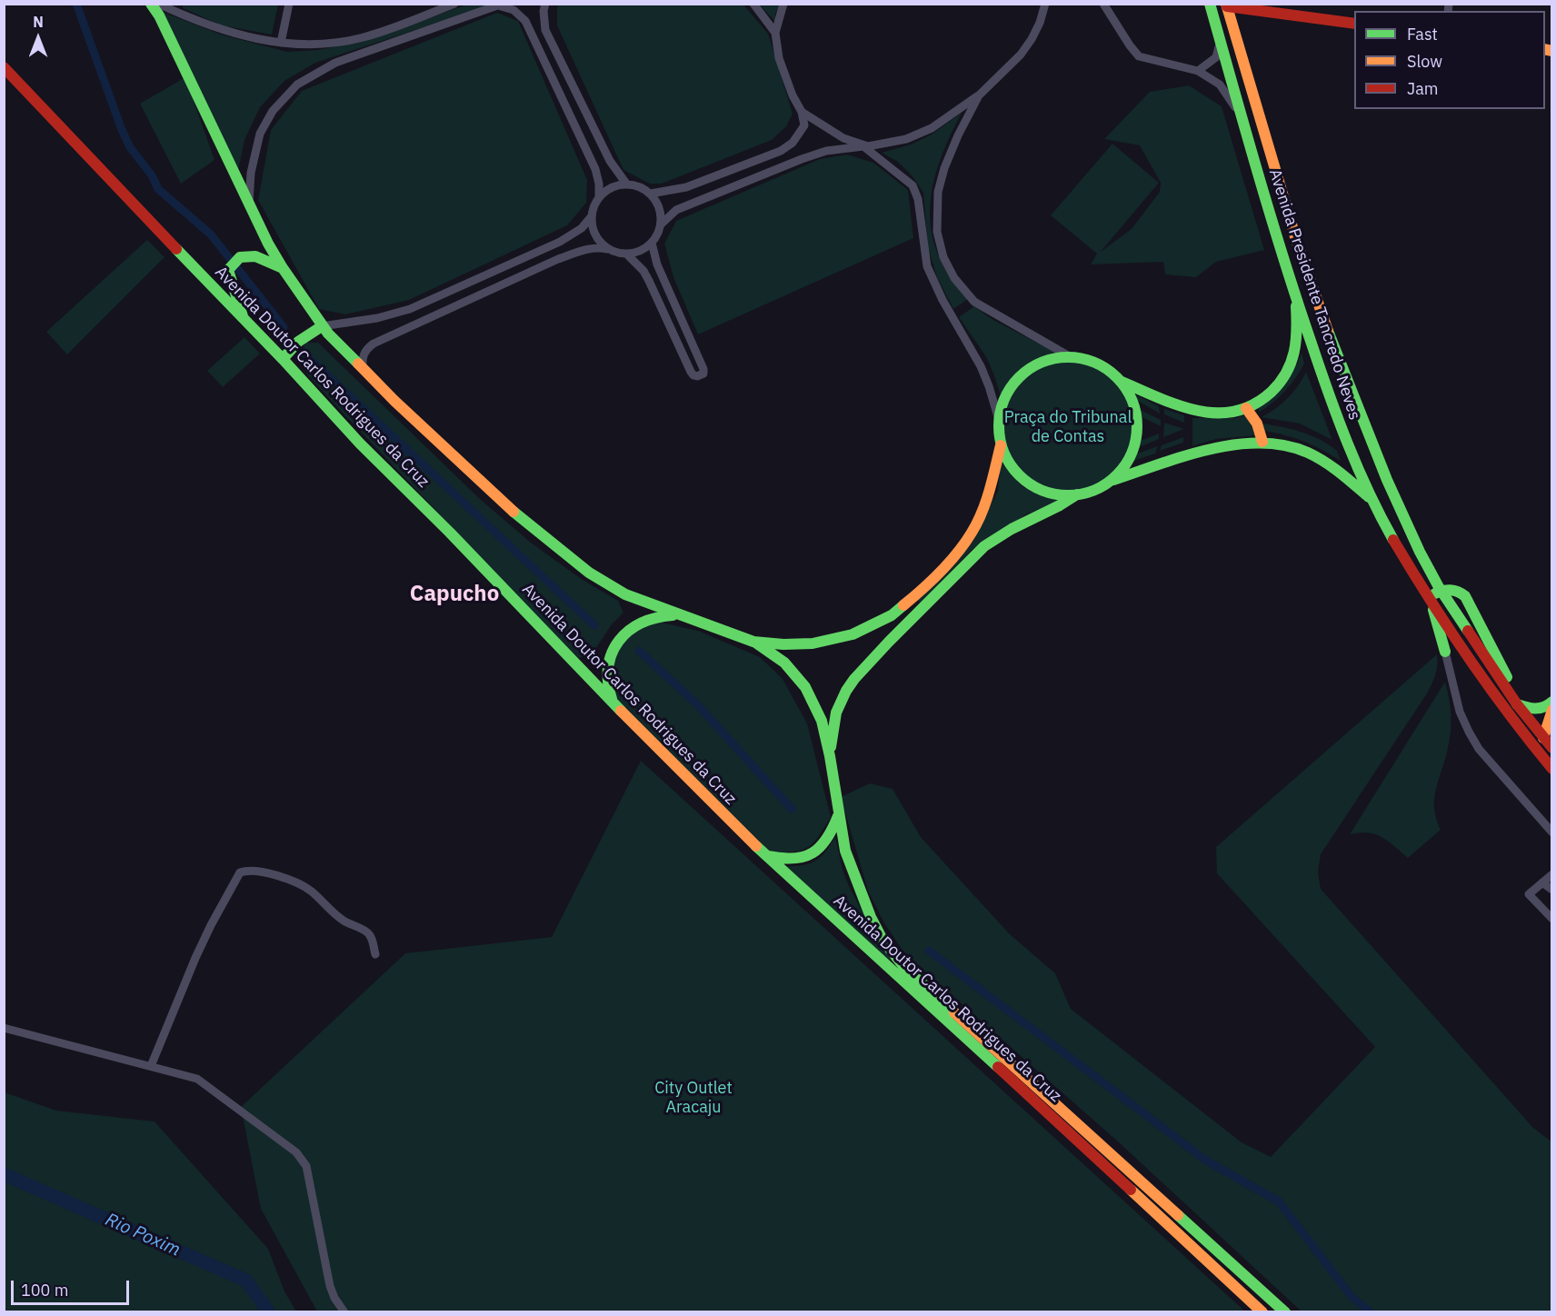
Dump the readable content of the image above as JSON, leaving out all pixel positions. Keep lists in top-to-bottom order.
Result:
{
  "streets": {
    "main road": ["Avenida Presidente Tancredo Neves", "Avenida Doutor Carlos Rodrigues da Cruz"]
  },
  "districts": ["Capucho"],
  "water": ["Rio Poxim"],
  "parks": ["Praça do Tribunal de Contas", "City Outlet Aracaju"],
  "legend": ["Fast", "Slow", "Jam"],
  "scale_bar": "100 m",
  "north": "top"
}
